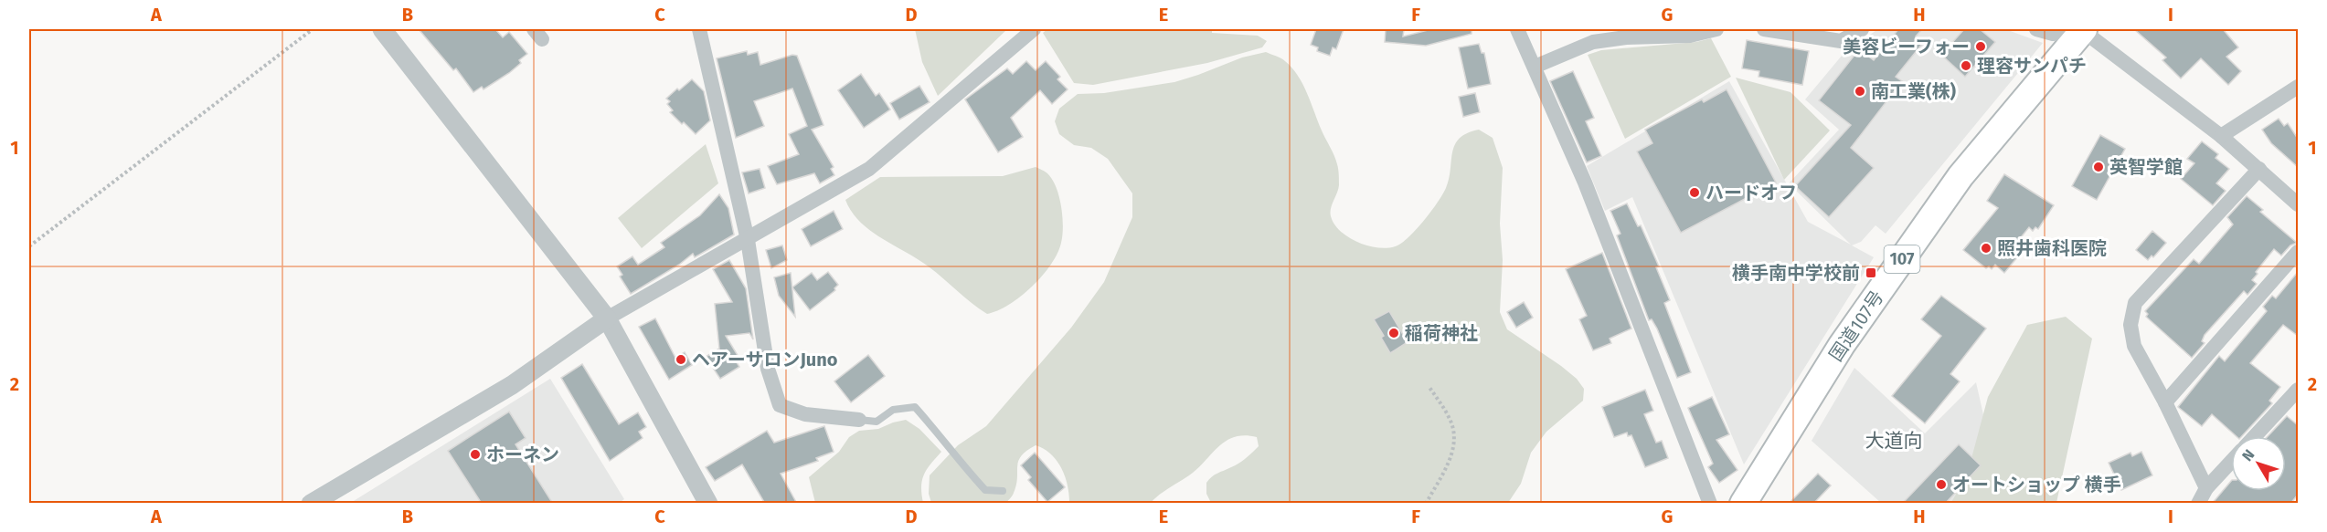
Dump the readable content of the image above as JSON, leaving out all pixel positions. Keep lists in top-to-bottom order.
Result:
{
  "streets": {
    "highway": ["107", "国道107号"]
  },
  "districts": ["大道向"],
  "places": {
    "other": [
      "美容ビーフォー",
      "理容サンパチ",
      "南工業(株)",
      "英智学館",
      "ハードオフ",
      "照井歯科医院",
      "稲荷神社",
      "ヘアーサロンJuno",
      "ホーネン",
      "オートショップ 横手"
    ],
    "transit": ["横手南中学校前"]
  },
  "north": "top left",
  "grid": {
    "columns": [
      "A",
      "B",
      "C",
      "D",
      "E",
      "F",
      "G",
      "H",
      "I"
    ],
    "rows": ["1", "2"]
  }
}
